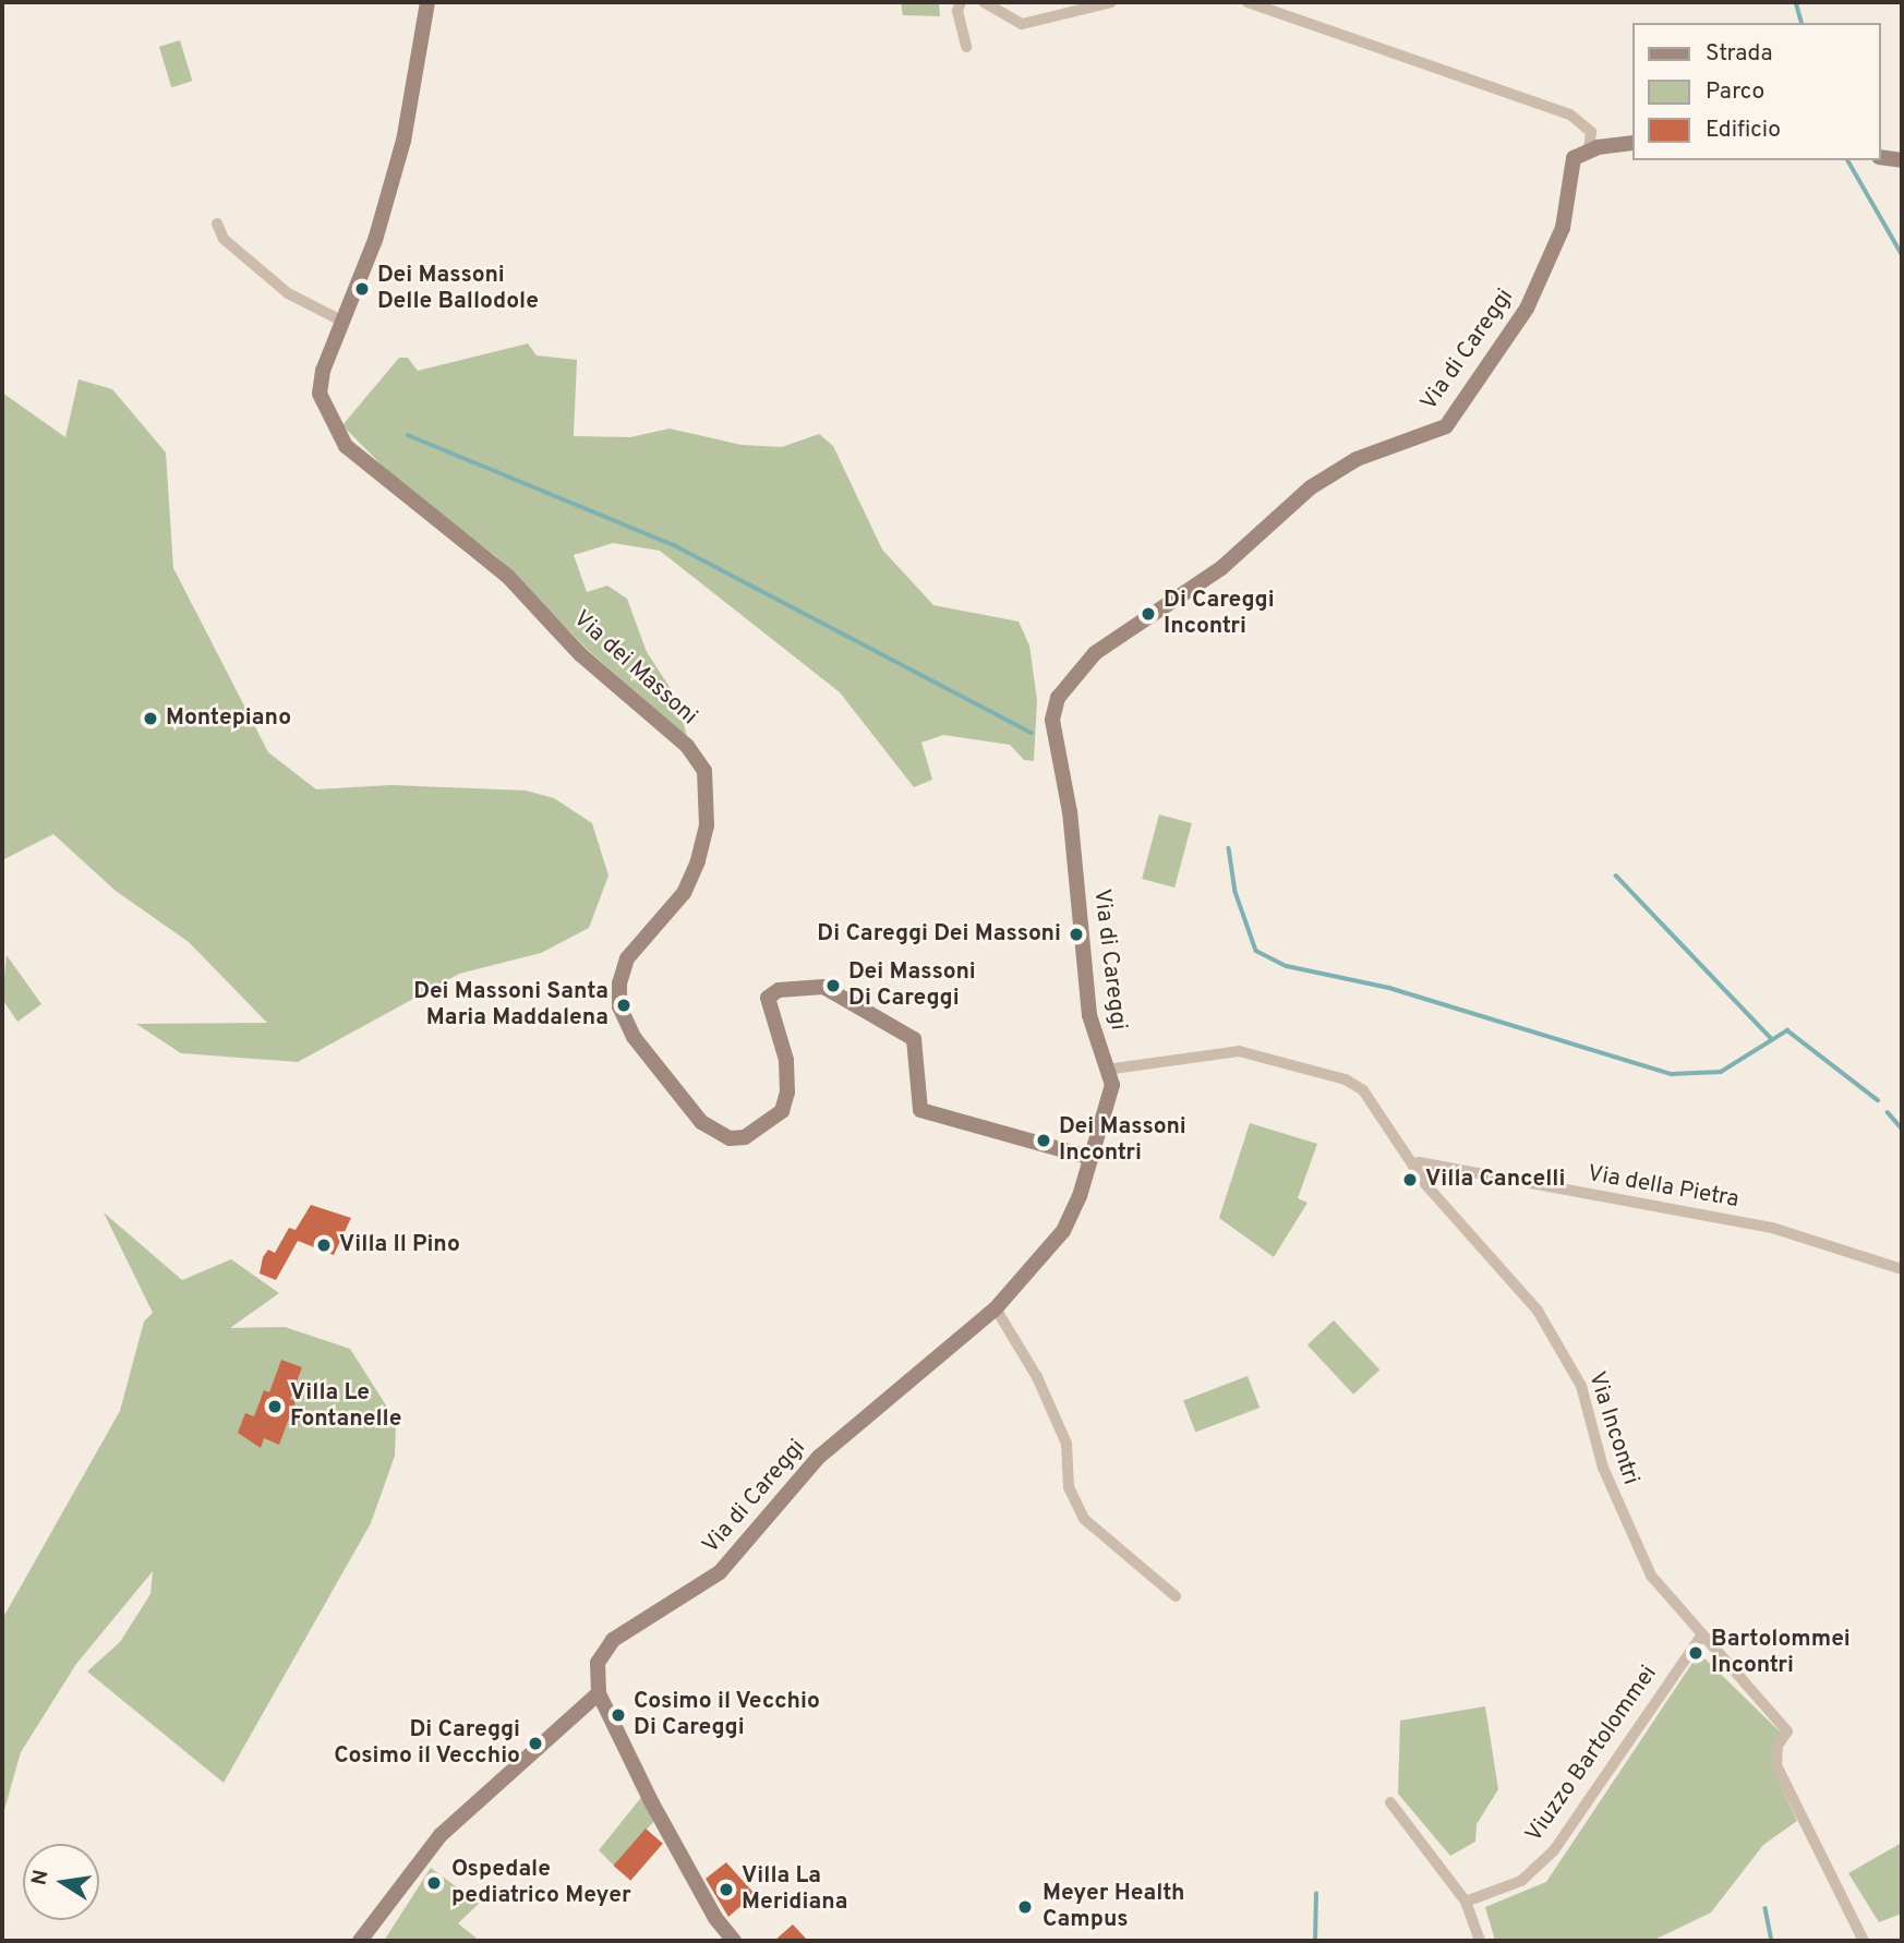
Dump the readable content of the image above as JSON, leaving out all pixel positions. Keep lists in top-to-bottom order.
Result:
{
  "streets": {
    "street": [
      "Via di Careggi",
      "Via dei Massoni",
      "Via della Pietra",
      "Via Incontri",
      "Viuzzo Bartolommei"
    ]
  },
  "crossings": [
    ["Via di Careggi", "Via dei Massoni"],
    ["Via di Careggi", "Via Incontri"],
    ["Via della Pietra", "Via Incontri"],
    ["Via Incontri", "Viuzzo Bartolommei"]
  ],
  "places": [
    "Dei Massoni Delle Ballodole",
    "Di Careggi Incontri",
    "Montepiano",
    "Di Careggi Dei Massoni",
    "Dei Massoni Di Careggi",
    "Dei Massoni Santa Maria Maddalena",
    "Dei Massoni Incontri",
    "Villa Cancelli",
    "Villa Il Pino",
    "Villa Le Fontanelle",
    "Bartolommei Incontri",
    "Cosimo il Vecchio Di Careggi",
    "Di Careggi Cosimo il Vecchio",
    "Ospedale pediatrico Meyer",
    "Villa La Meridiana",
    "Meyer Health Campus"
  ],
  "legend": ["Strada", "Parco", "Edificio"],
  "north": "left"
}
